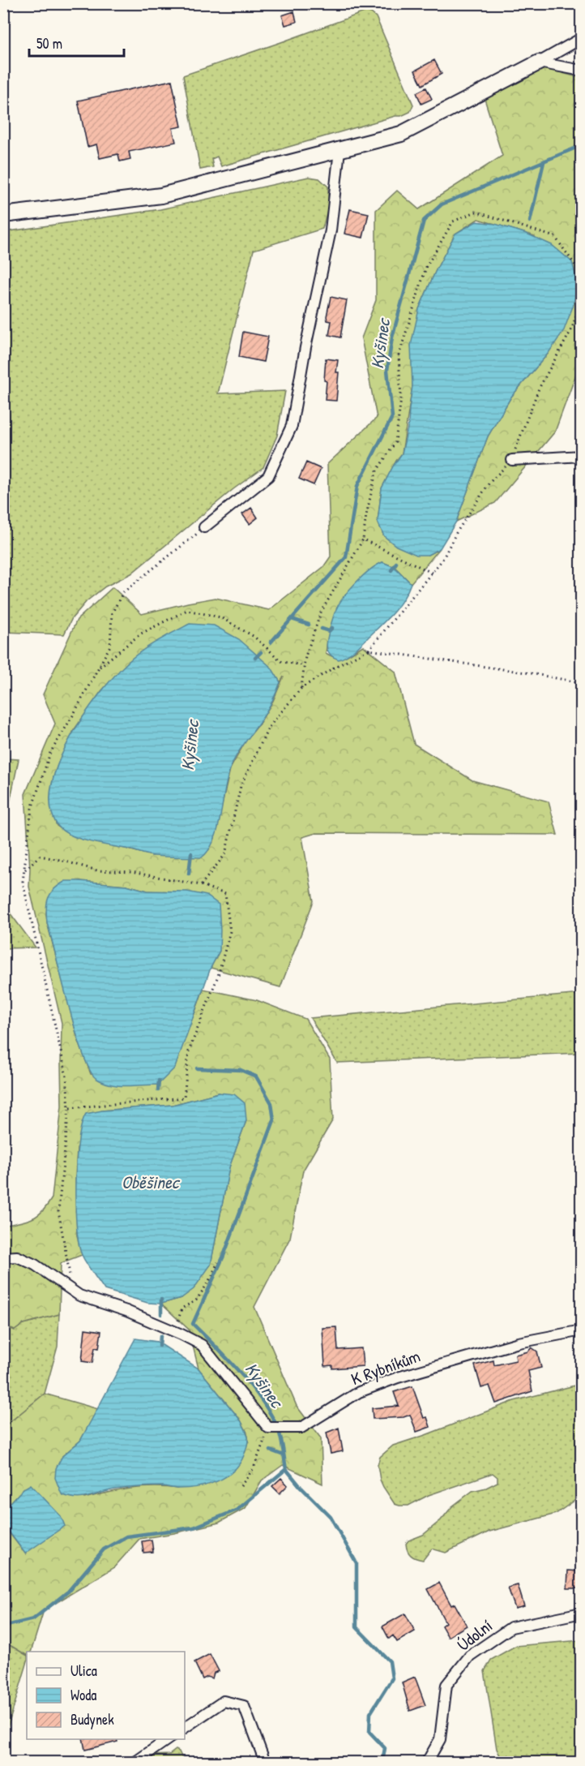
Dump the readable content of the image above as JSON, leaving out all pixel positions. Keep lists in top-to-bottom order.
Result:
{
  "streets": {
    "street": ["K Rybníkům", "Údolní"]
  },
  "water": ["Kyšinec", "Oběšinec"],
  "legend": ["Ulica", "Woda", "Budynek"],
  "scale_bar": "50 m"
}
